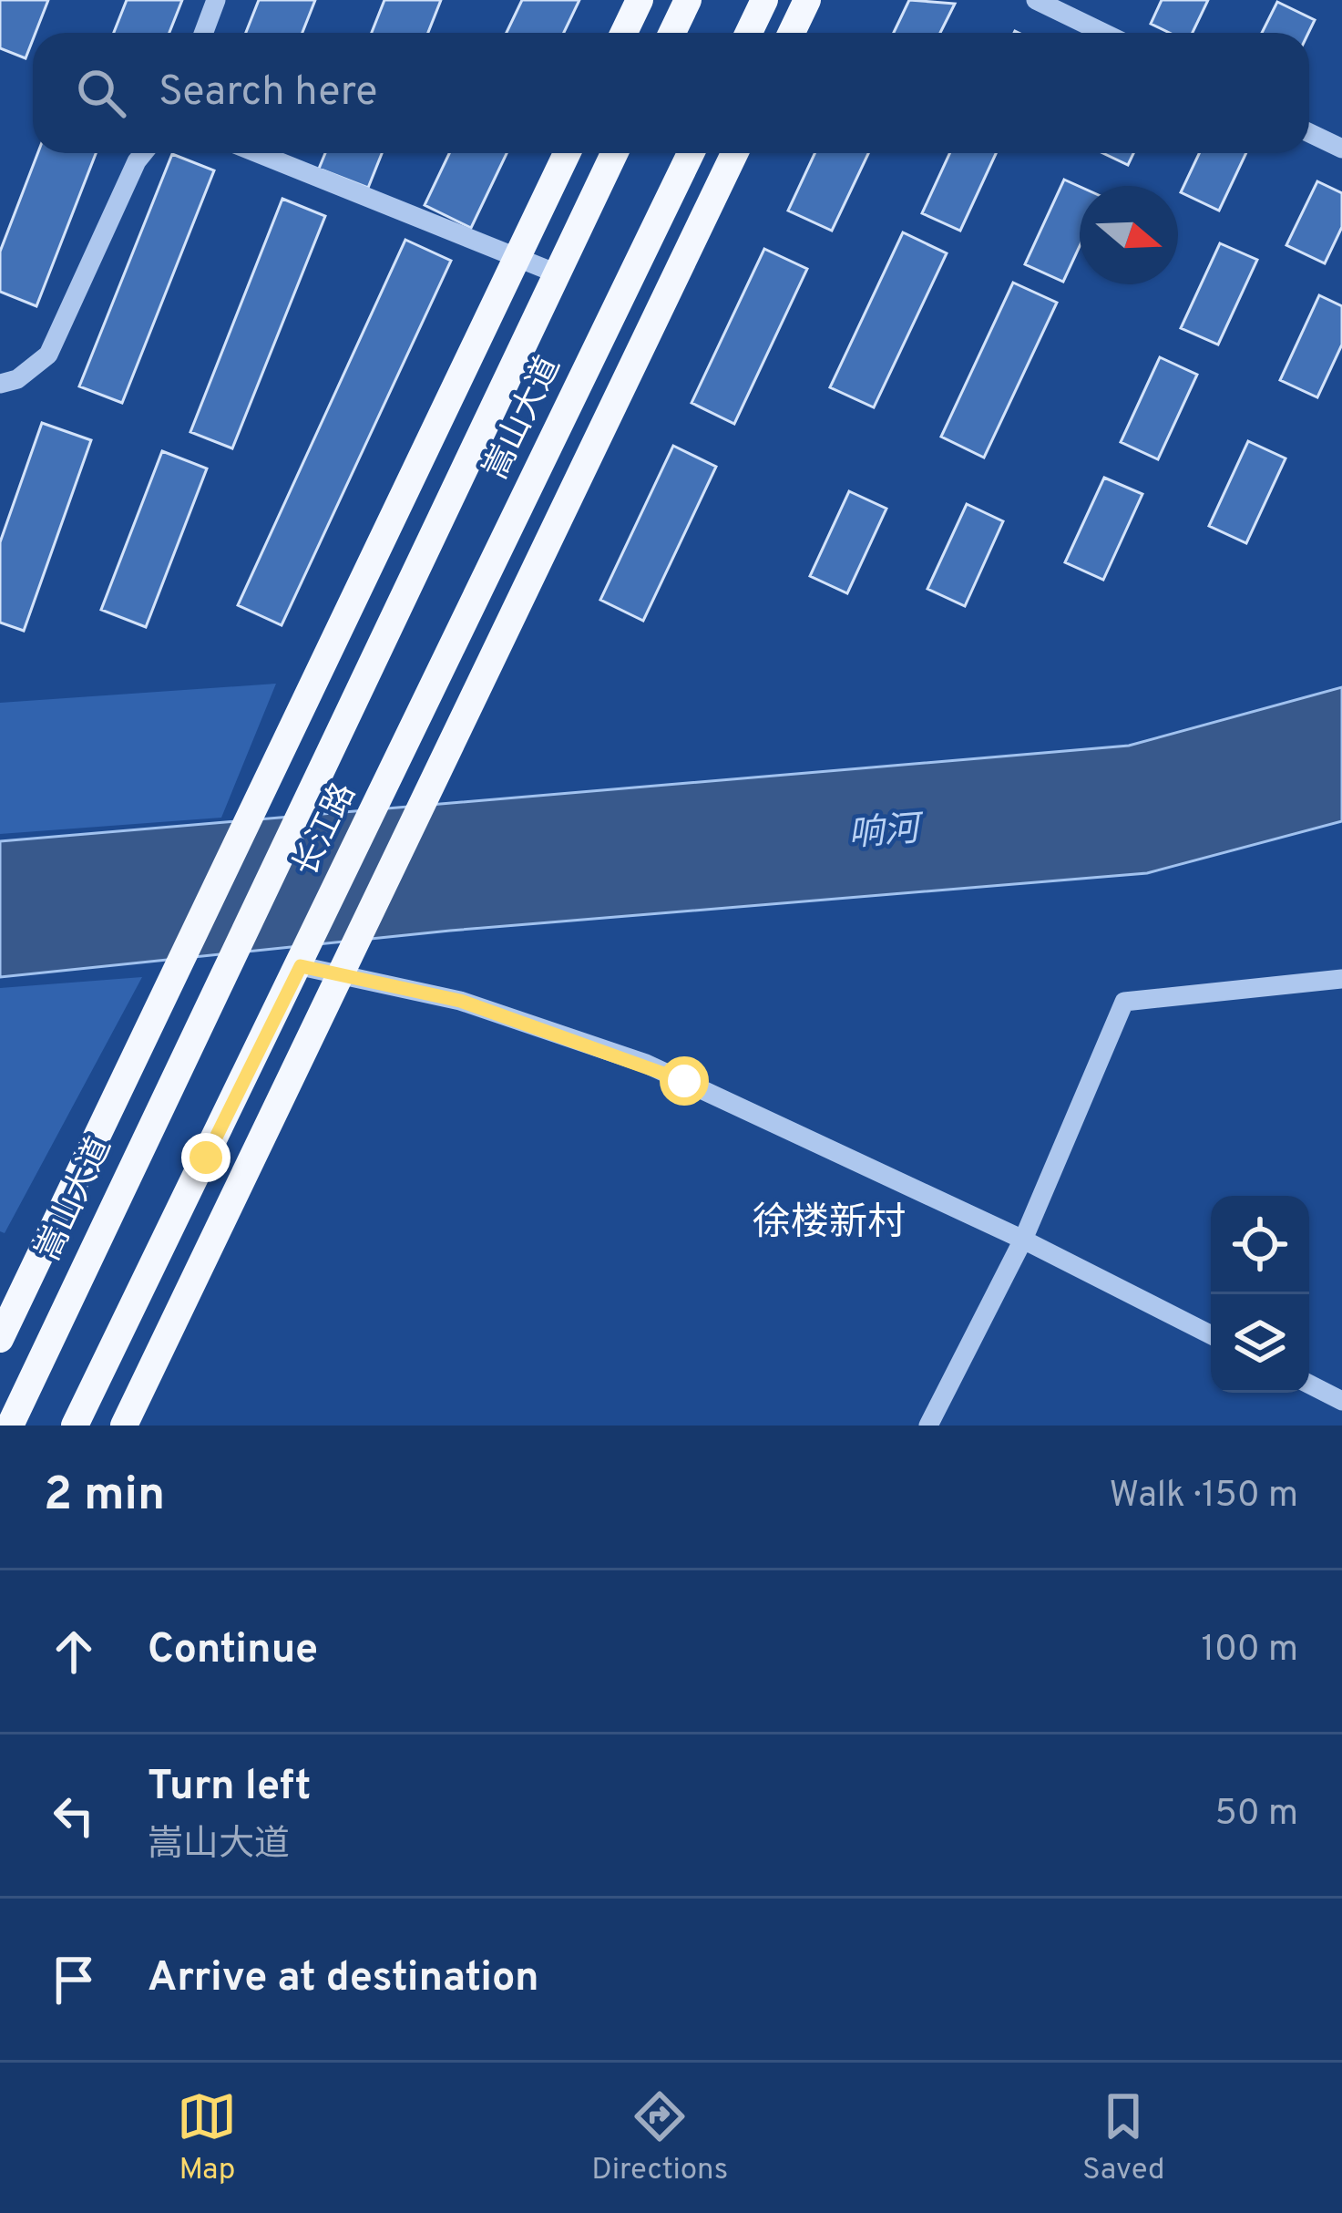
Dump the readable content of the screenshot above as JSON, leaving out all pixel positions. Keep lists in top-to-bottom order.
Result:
{
  "streets": {
    "main road": ["嵩山大道", "长江路"]
  },
  "crossings": [
    ["嵩山大道", "长江路"]
  ],
  "districts": ["徐楼新村"],
  "water": ["响河"],
  "north": "right",
  "page": {
    "search": "Search here",
    "heading": ["2 min", "Walk · 150 m"],
    "list": [
      ["Continue", "100 m"],
      ["Turn left", "嵩山大道", "50 m"],
      "Arrive at destination"
    ],
    "nav": ["Map", "Directions", "Saved"]
  }
}
